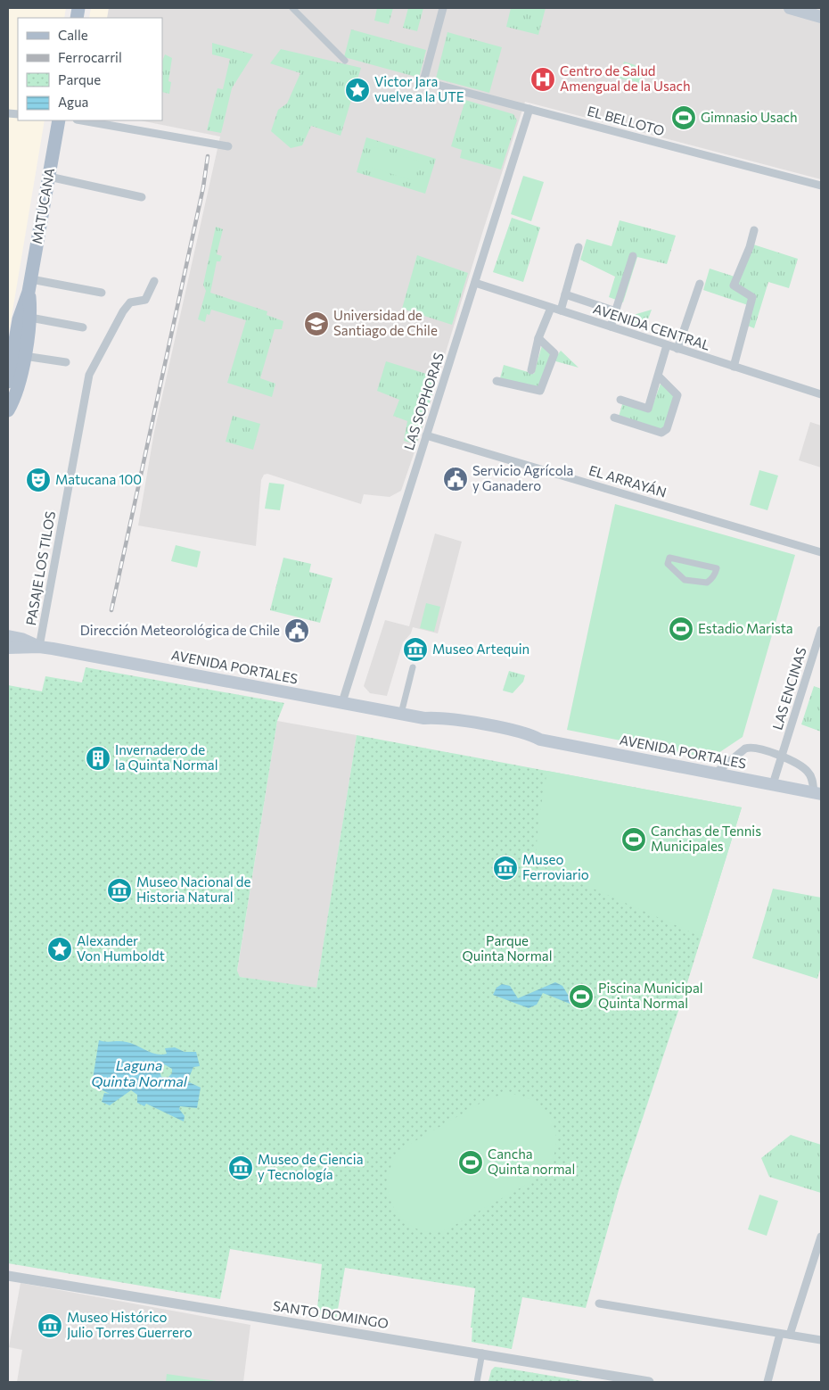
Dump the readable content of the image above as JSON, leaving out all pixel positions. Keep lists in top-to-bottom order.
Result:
{
  "streets": {
    "main road": ["MATUCANA", "AVENIDA PORTALES"],
    "street": [
      "EL BELLOTO",
      "AVENIDA CENTRAL",
      "LAS SOPHORAS",
      "EL ARRAYÁN",
      "PASAJE LOS TILOS",
      "LAS ENCINAS",
      "SANTO DOMINGO"
    ]
  },
  "crossings": [
    ["EL BELLOTO", "LAS SOPHORAS"],
    ["AVENIDA CENTRAL", "LAS SOPHORAS"],
    ["LAS SOPHORAS", "EL ARRAYÁN"],
    ["LAS SOPHORAS", "AVENIDA PORTALES"],
    ["PASAJE LOS TILOS", "AVENIDA PORTALES"],
    ["AVENIDA PORTALES", "LAS ENCINAS"]
  ],
  "water": ["Laguna Quinta Normal"],
  "parks": ["Parque Quinta Normal"],
  "places": {
    "hospital": ["Centro de Salud Amengual de la Usach"],
    "place": ["Victor Jara vuelve a la UTE", "Alexander Von Humboldt"],
    "sports": [
      "Gimnasio Usach",
      "Estadio Marista",
      "Canchas de Tennis Municipales",
      "Piscina Municipal Quinta Normal",
      "Cancha Quinta normal"
    ],
    "school or university": ["Universidad de Santiago de Chile"],
    "public building": ["Servicio Agrícola y Ganadero", "Dirección Meteorológica de Chile"],
    "theatre": ["Matucana 100"],
    "museum": [
      "Museo Artequin",
      "Museo Ferroviario",
      "Museo Nacional de Historia Natural",
      "Museo de Ciencia y Tecnología",
      "Museo Histórico Julio Torres Guerrero"
    ],
    "building": ["Invernadero de la Quinta Normal"]
  },
  "legend": [
    "Calle",
    "Ferrocarril",
    "Parque",
    "Agua"
  ]
}
